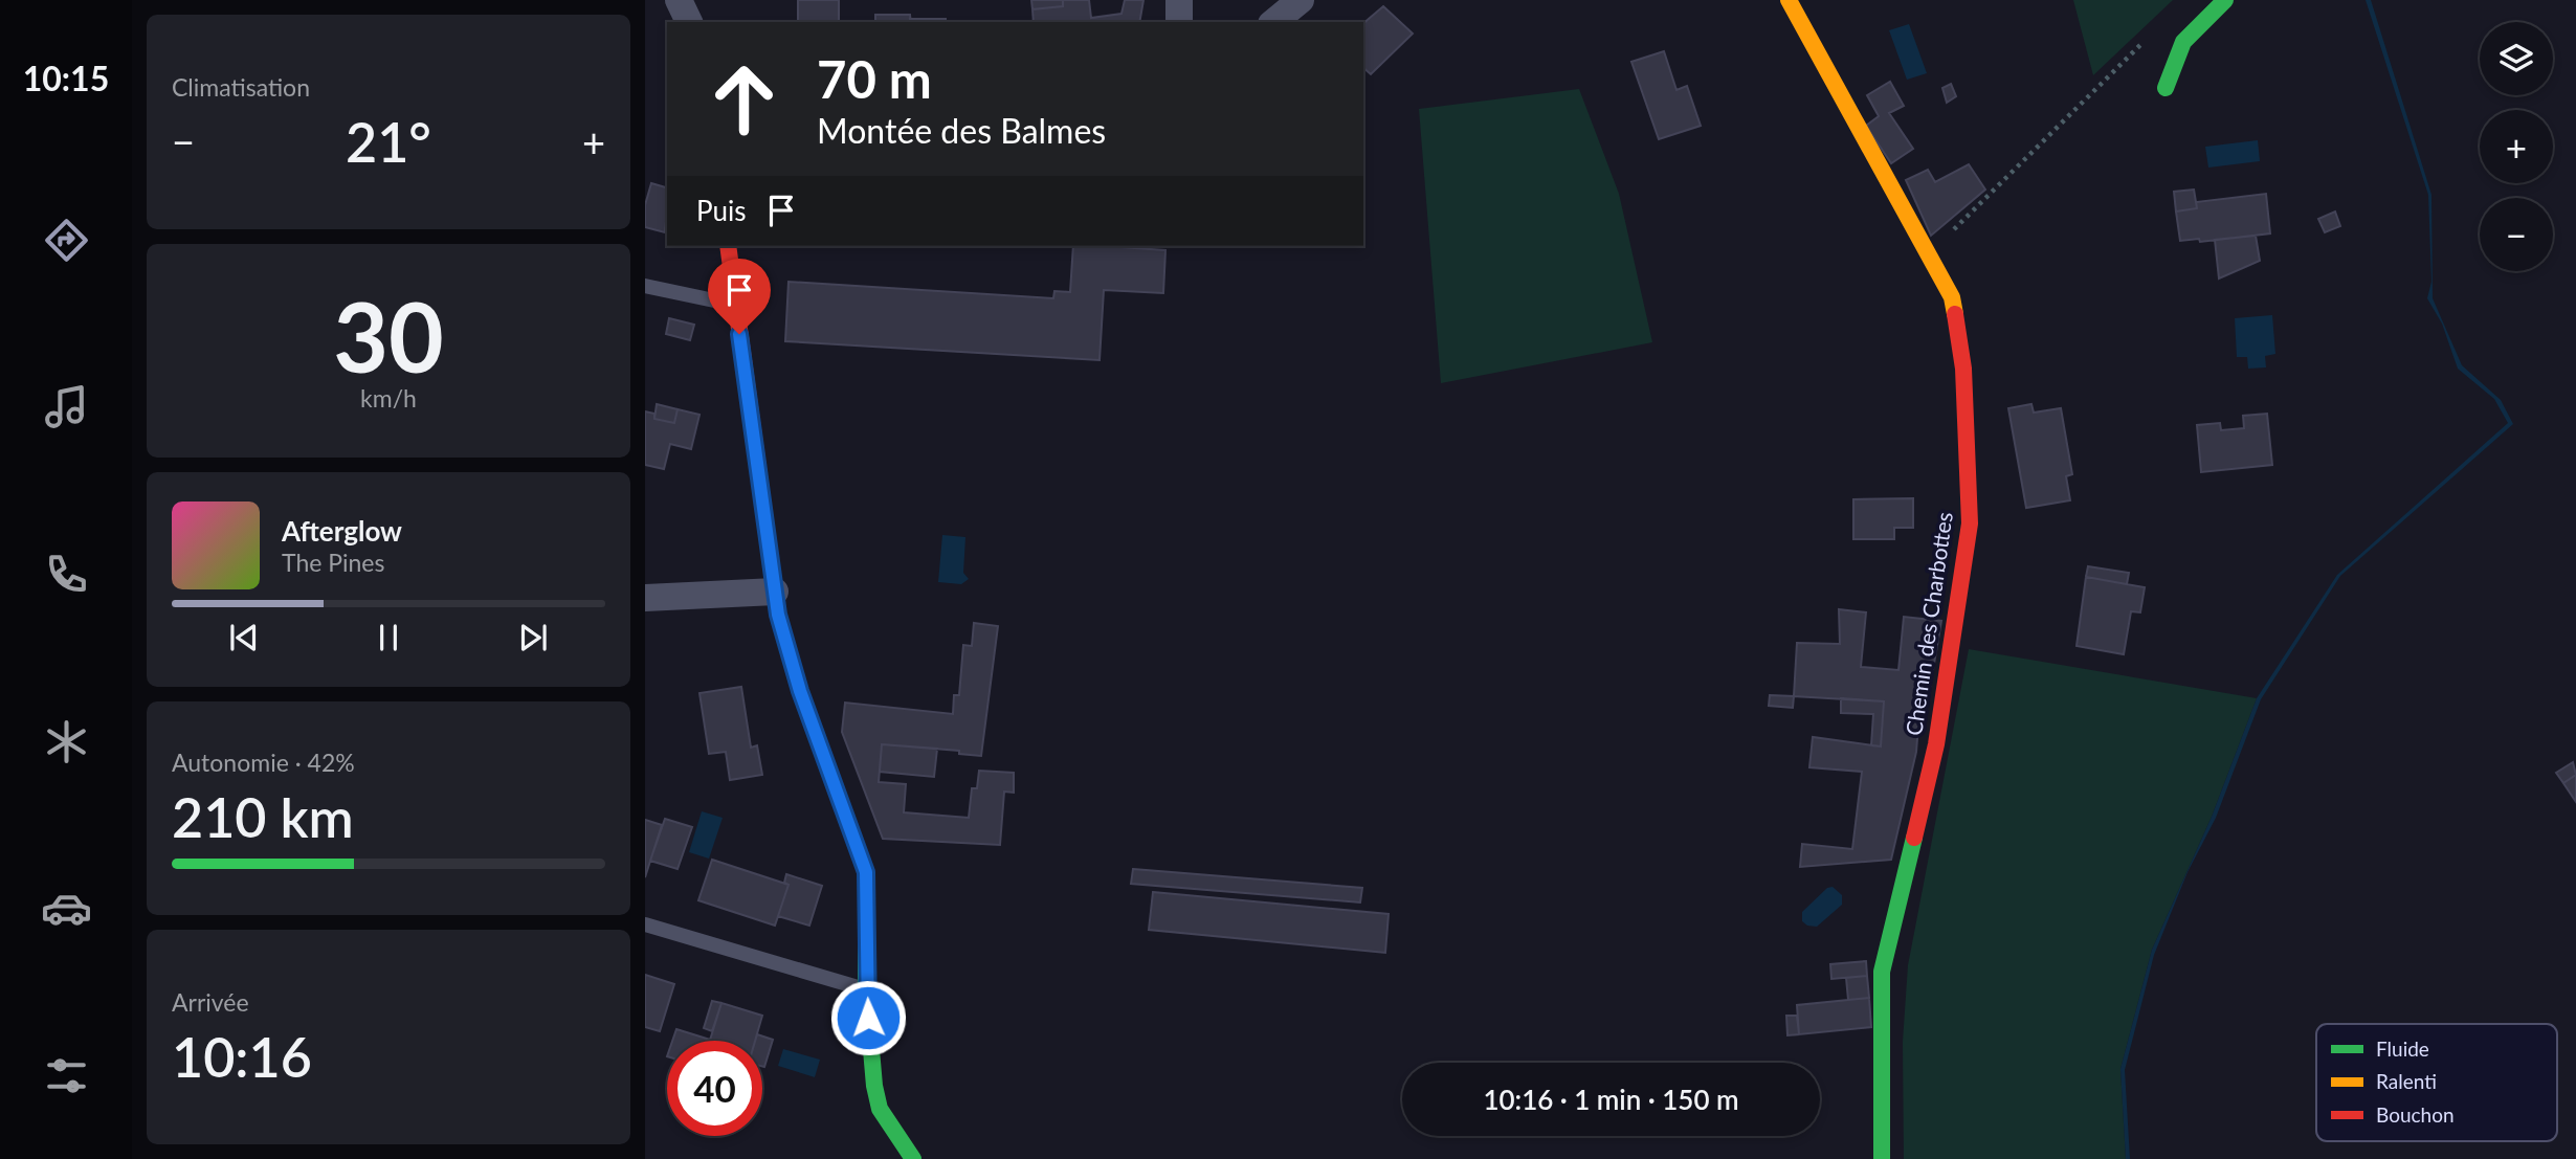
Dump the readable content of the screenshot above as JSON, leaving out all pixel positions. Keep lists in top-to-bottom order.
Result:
{
  "streets": {
    "street": ["Chemin des Charbottes"]
  },
  "legend": ["Fluide", "Ralenti", "Bouchon"],
  "page": {
    "tabs": "10:15",
    "tile": [
      "Climatisation",
      ["30", "km/h"],
      ["Autonomie · 42%", "210 km"],
      ["Arrivée", "10:16"]
    ],
    "map_buttons": ["+", "−"],
    "turn": ["70 m", "Montée des Balmes"],
    "heat": ["−", "21°", "+"],
    "then": "Puis",
    "song": ["Afterglow", "The Pines"],
    "limit": "40",
    "trip": "10:16 · 1 min · 150 m"
  }
}
